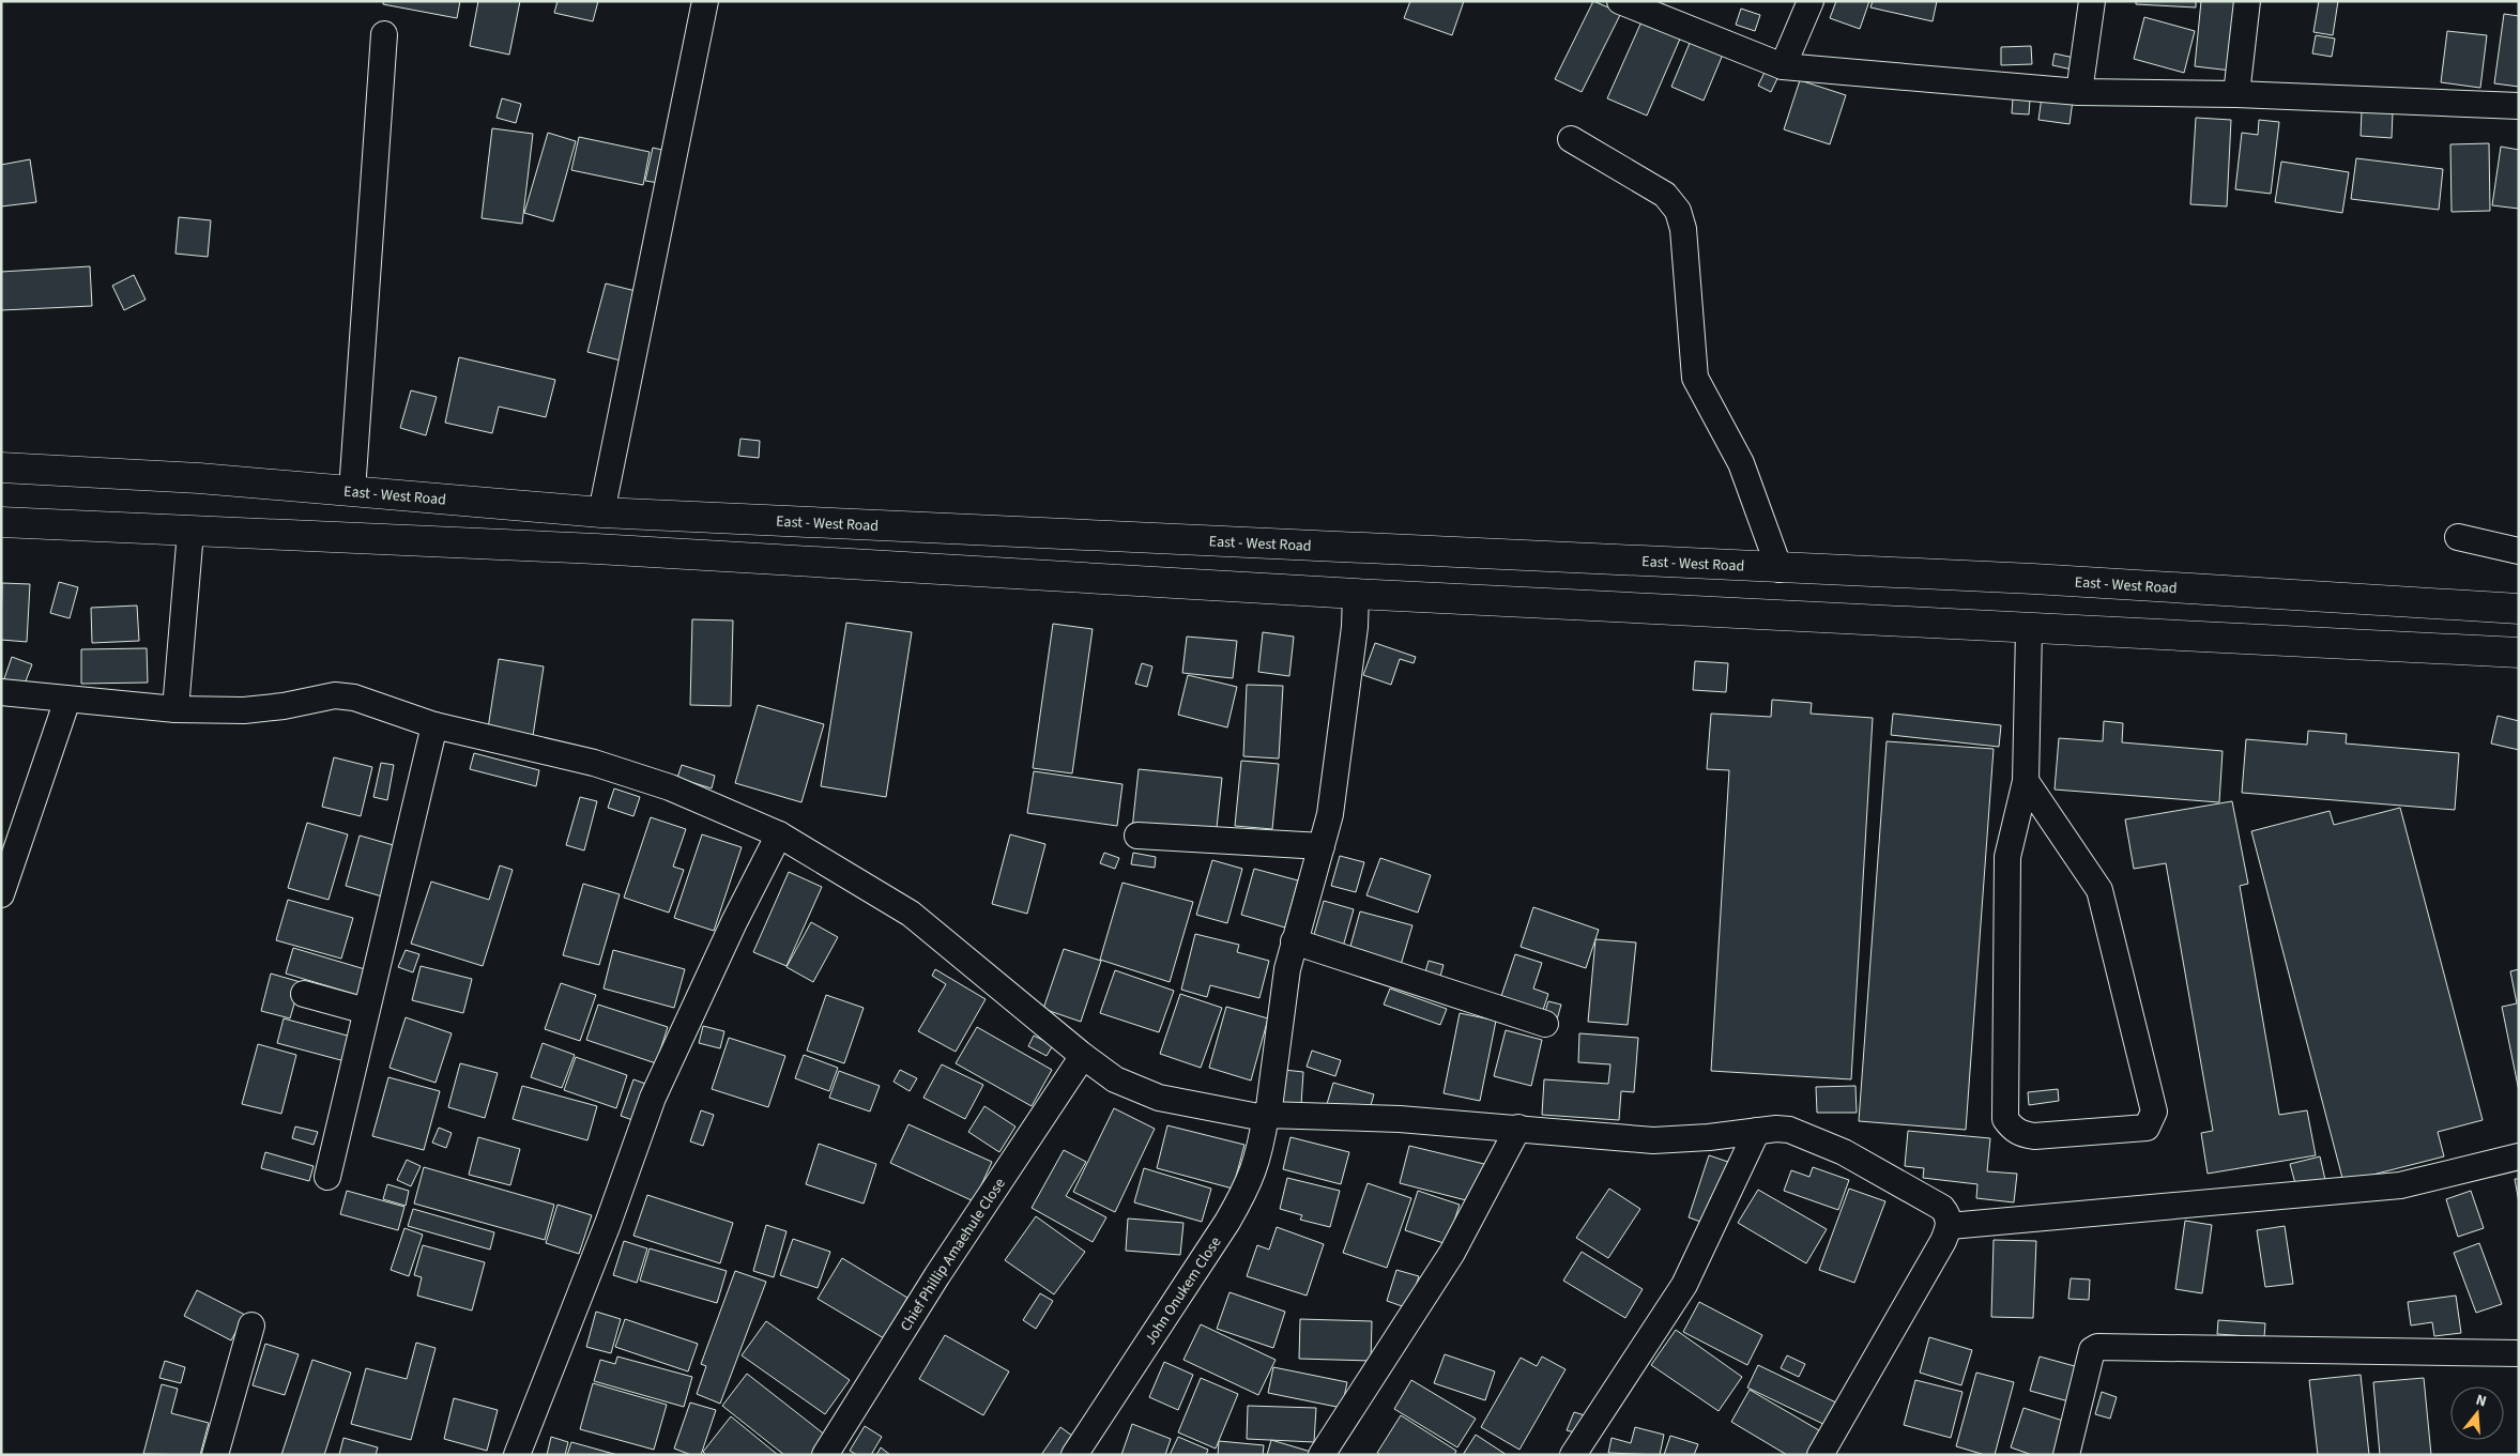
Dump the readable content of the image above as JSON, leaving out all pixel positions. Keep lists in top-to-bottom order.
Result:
{
  "streets": {
    "main road": ["East - West Road"],
    "street": ["Chief Phillip Amaehule Close", "John Onukem Close"]
  },
  "north": "top"
}
